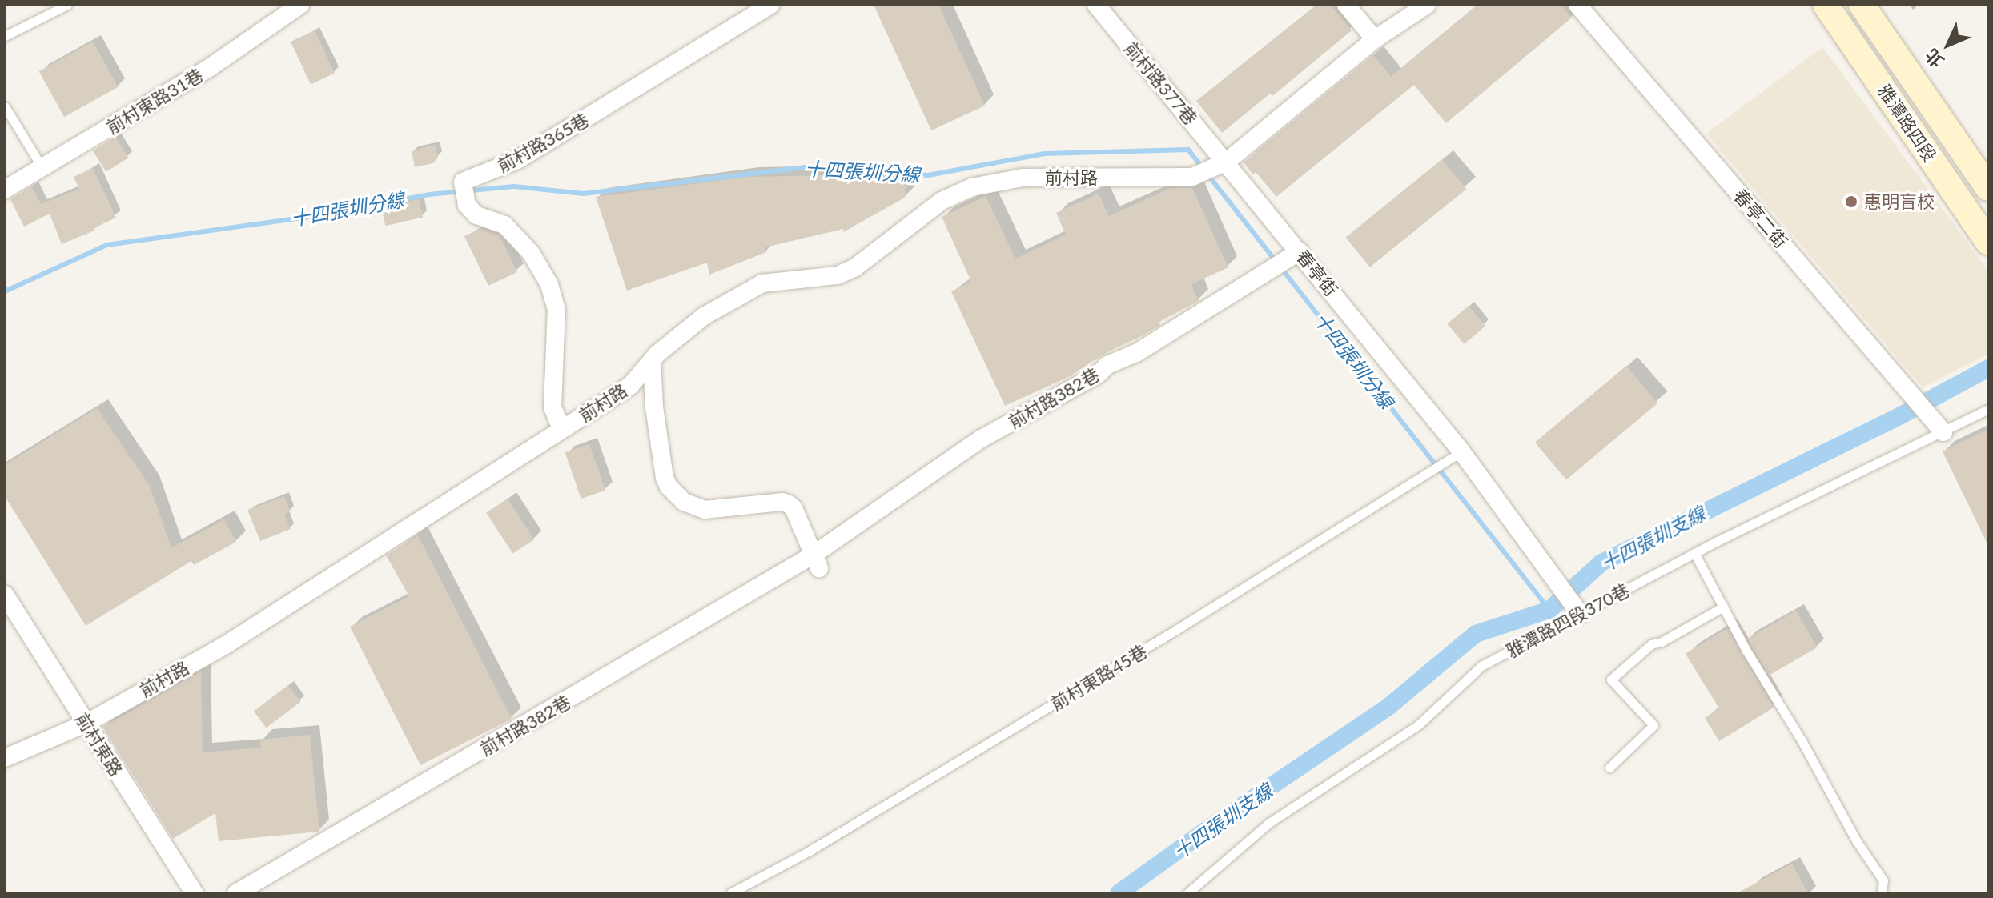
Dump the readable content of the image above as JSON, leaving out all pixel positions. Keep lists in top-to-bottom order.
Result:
{
  "streets": {
    "street": [
      "前村路377巷",
      "前村東路31巷",
      "雅潭路四段",
      "前村路365巷",
      "前村路",
      "春亭二街",
      "春亭街",
      "前村路382巷",
      "前村東路"
    ],
    "lane": ["雅潭路四段370巷", "前村東路45巷"]
  },
  "crossings": [
    ["前村路377巷", "前村路"],
    ["前村路377巷", "春亭街"],
    ["前村路365巷", "前村路"],
    ["前村路", "春亭街"],
    ["前村路", "前村東路"],
    ["春亭二街", "雅潭路四段370巷"],
    ["春亭街", "前村路382巷"],
    ["春亭街", "雅潭路四段370巷"],
    ["春亭街", "前村東路45巷"]
  ],
  "water": ["十四張圳分線", "十四張圳支線"],
  "places": ["惠明盲校"],
  "north": "bottom left"
}
